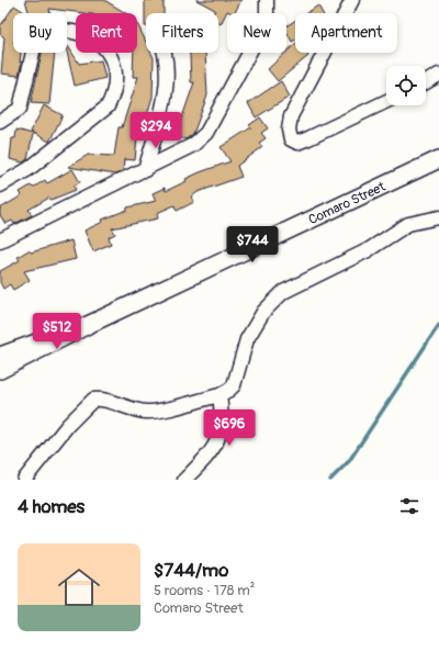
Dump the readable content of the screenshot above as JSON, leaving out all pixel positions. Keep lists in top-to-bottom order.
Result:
{
  "streets": {
    "street": ["Comaro Street"]
  },
  "page": {
    "chip": [
      "Buy",
      "Rent",
      "Filters",
      "New",
      "Apartment"
    ],
    "price": [
      "$294",
      "$744",
      "$512",
      "$696"
    ],
    "heading": "4 homes",
    "list": [
      {
        "name": "$744/mo",
        "note": "5 rooms · 178 m² · Comaro Street"
      }
    ]
  }
}
